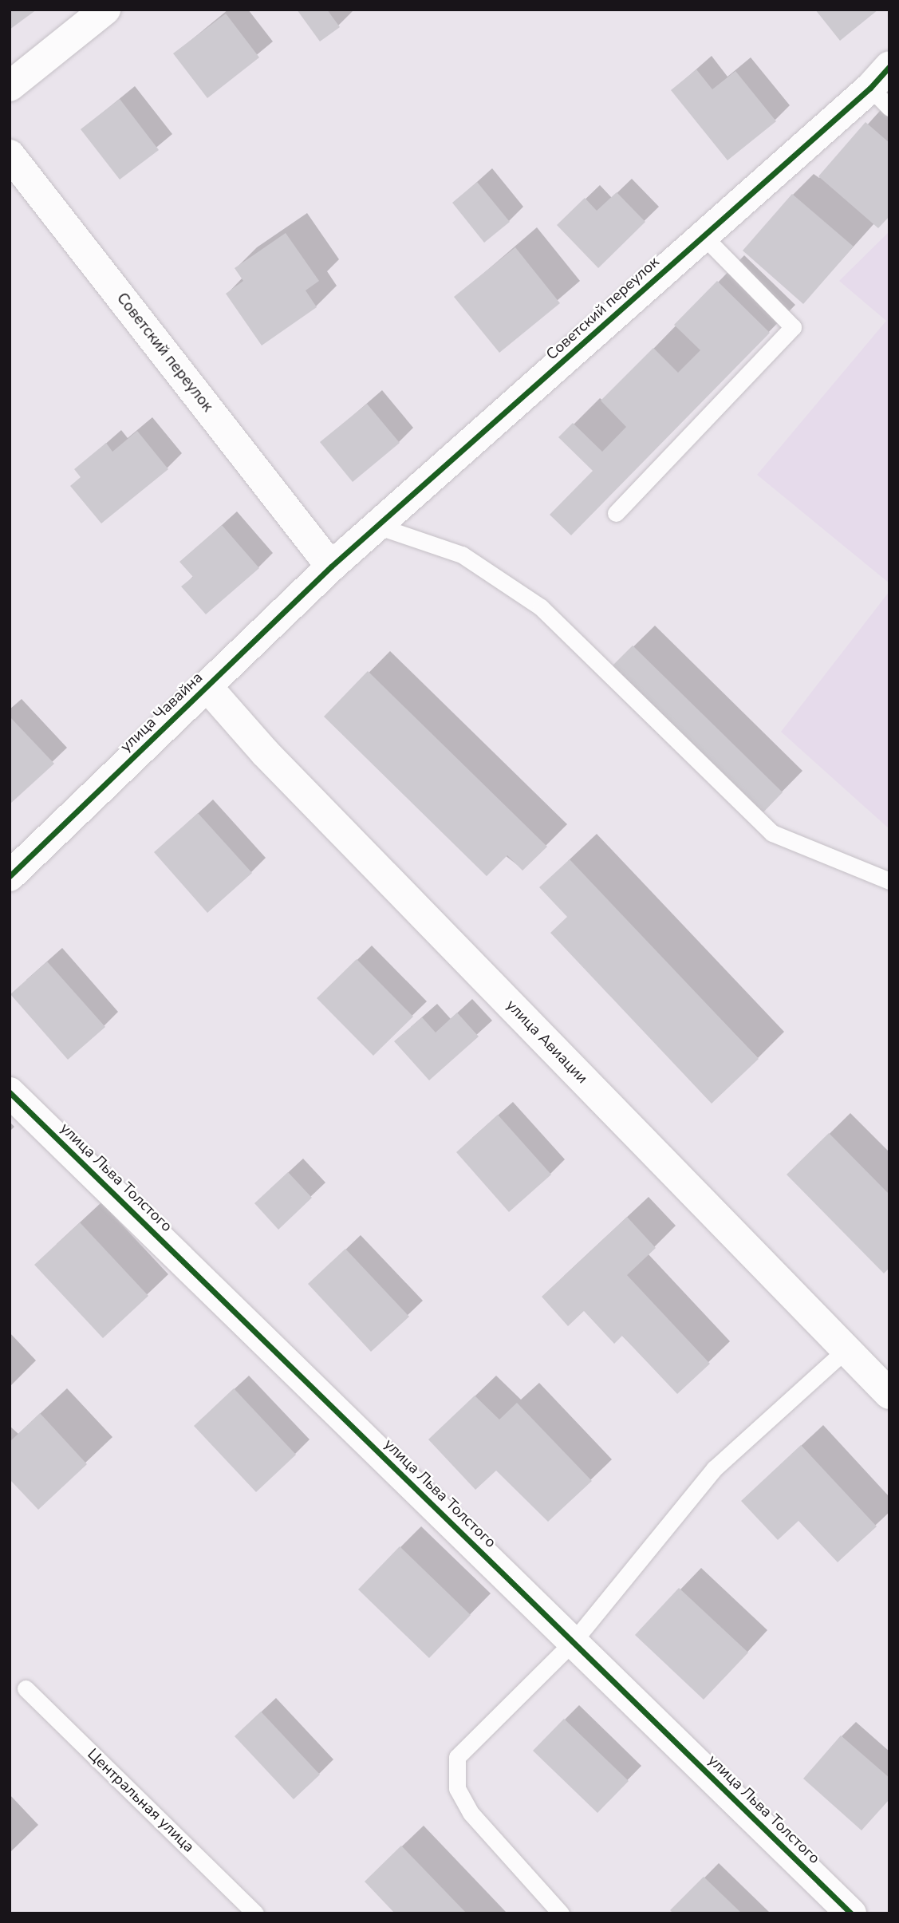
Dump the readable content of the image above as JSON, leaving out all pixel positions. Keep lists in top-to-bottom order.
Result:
{
  "streets": {
    "street": [
      "Советский переулок",
      "улица Чавайна",
      "улица Авиации",
      "улица Льва Толстого"
    ],
    "lane": ["Центральная улица"]
  },
  "crossings": [
    ["Советский переулок", "улица Чавайна"],
    ["улица Чавайна", "улица Авиации"]
  ]
}
